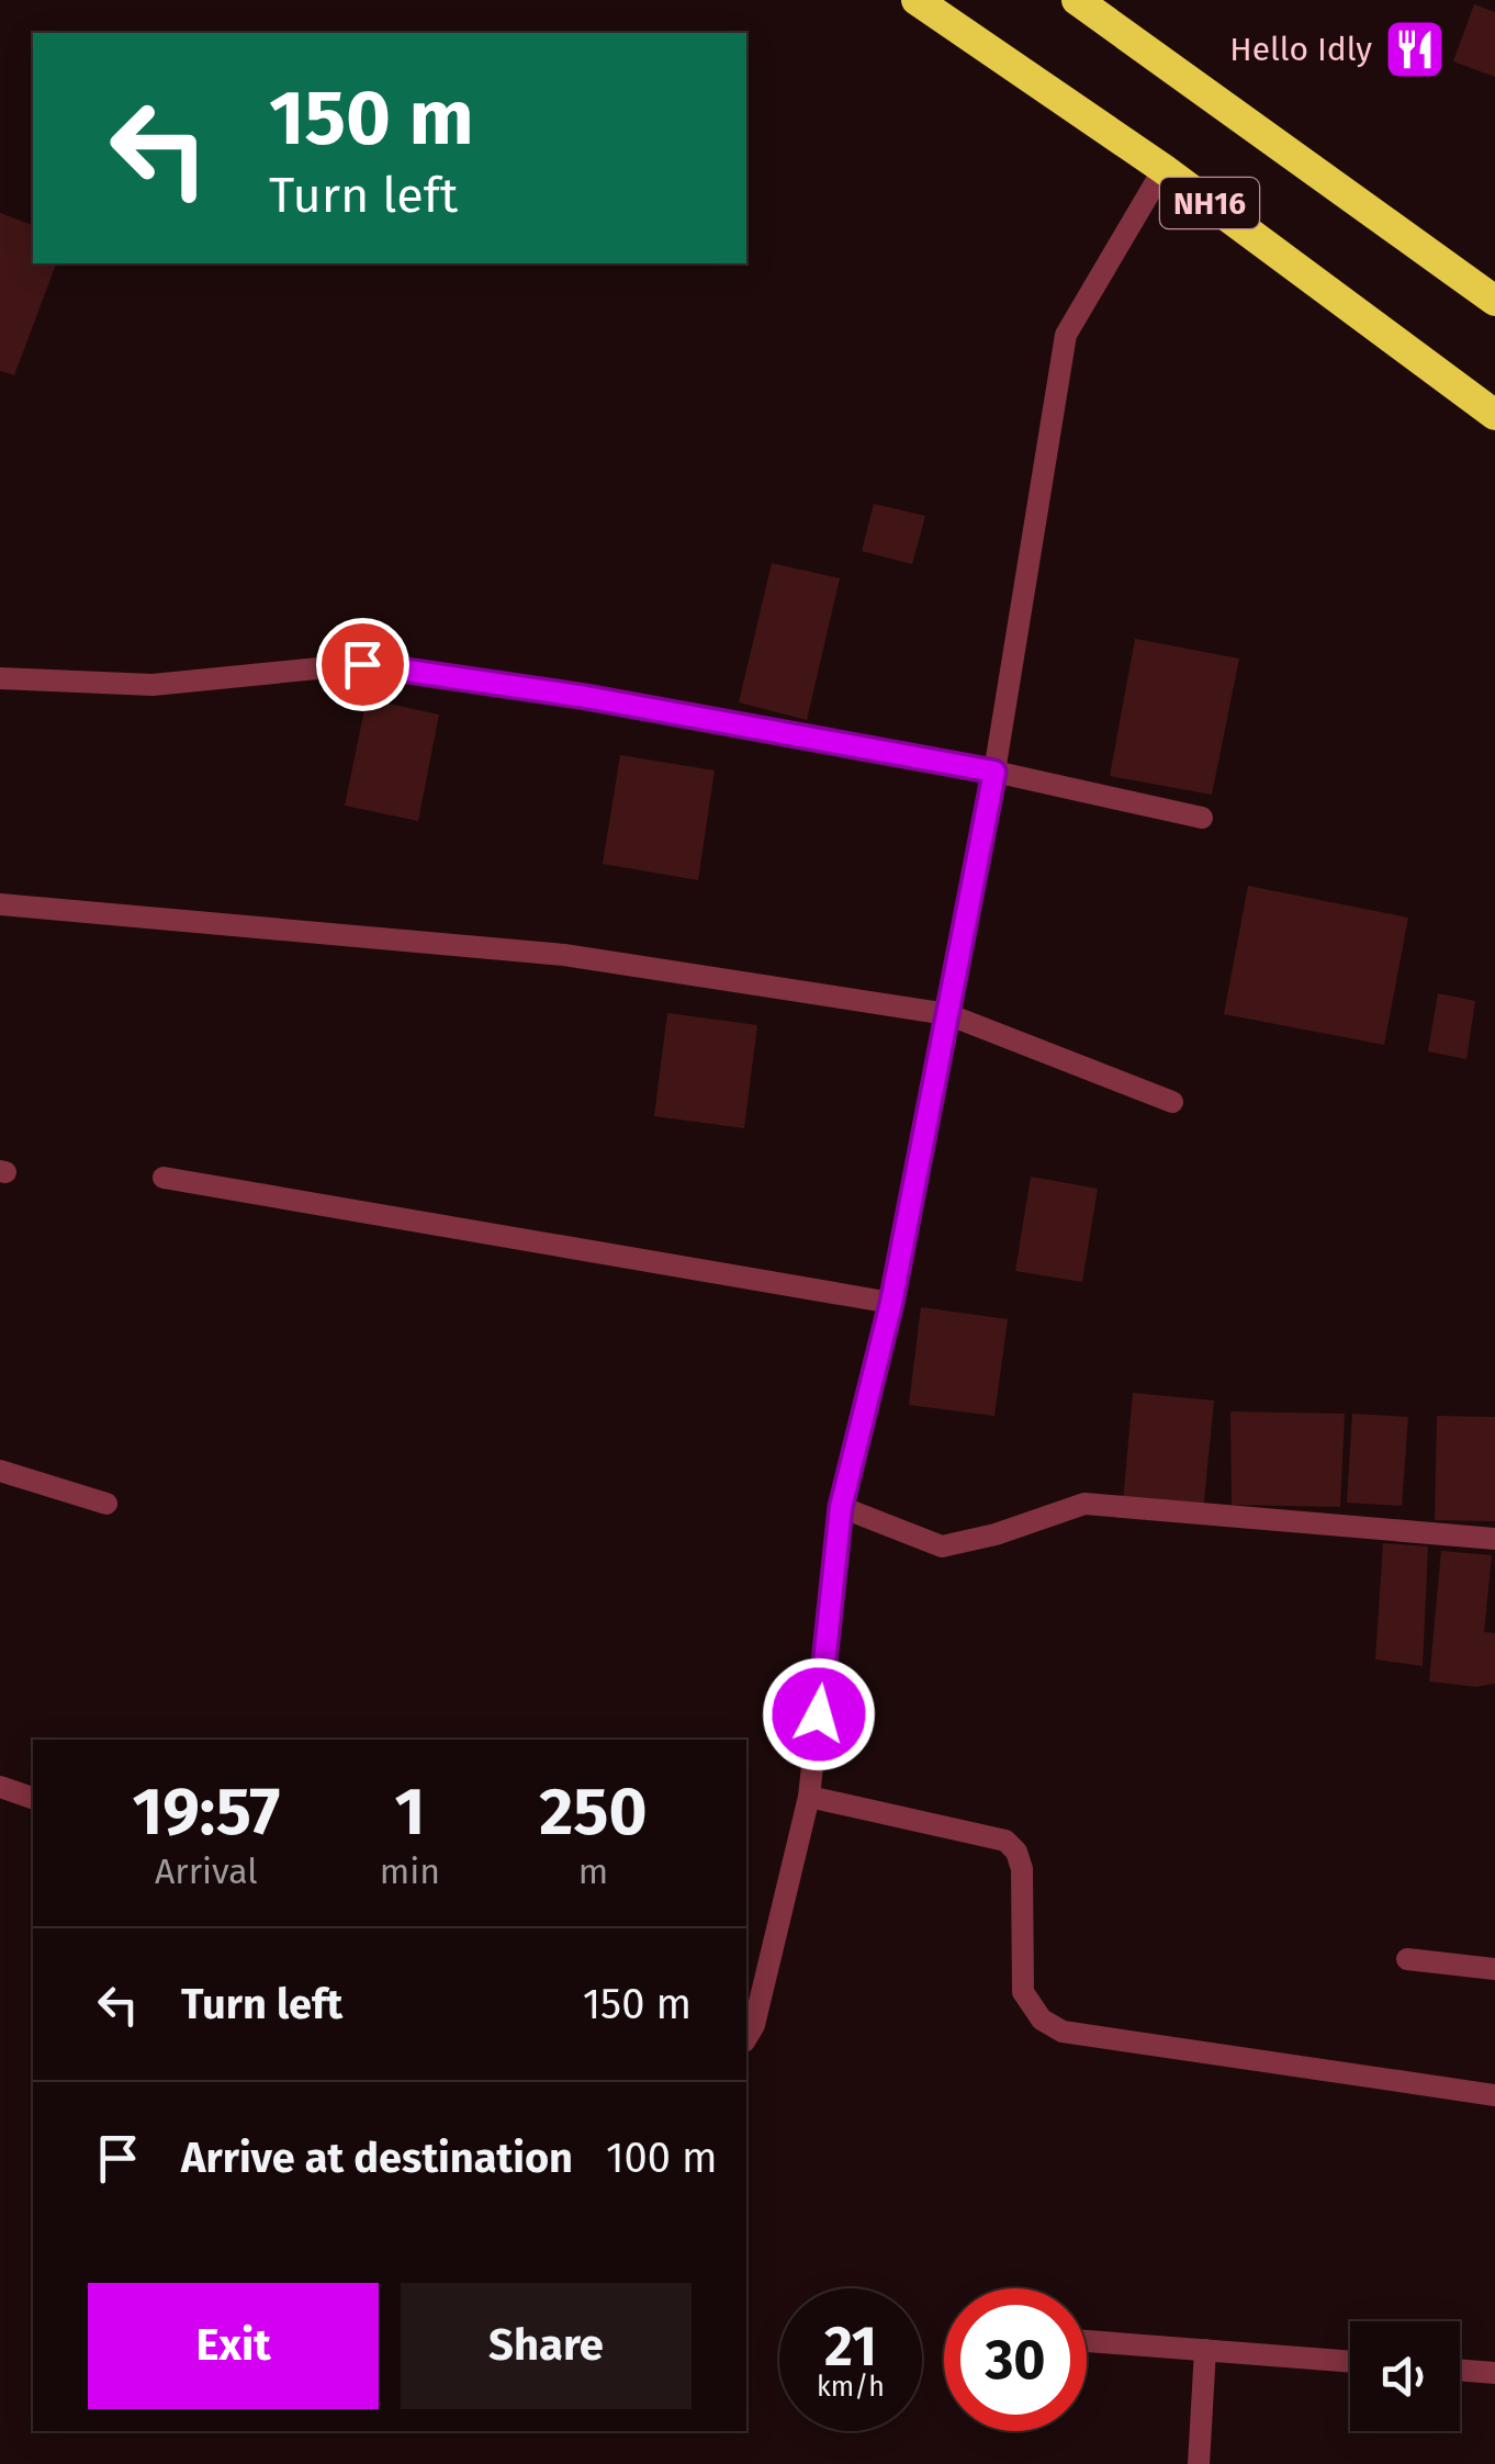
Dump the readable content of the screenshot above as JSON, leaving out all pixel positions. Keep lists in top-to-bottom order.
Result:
{
  "streets": {
    "highway": ["NH16"]
  },
  "places": {
    "restaurant": ["Hello Idly"]
  },
  "page": {
    "turn": ["150 m", "Turn left"],
    "eta": [
      "19:57",
      "Arrival",
      "1",
      "min",
      "250",
      "m"
    ],
    "list": [
      {
        "name": "Turn left",
        "value": "150 m"
      },
      {
        "name": "Arrive at destination",
        "value": "100 m"
      }
    ],
    "buttons": ["Exit", "Share"],
    "speed": "21 km/h",
    "limit": "30"
  }
}
